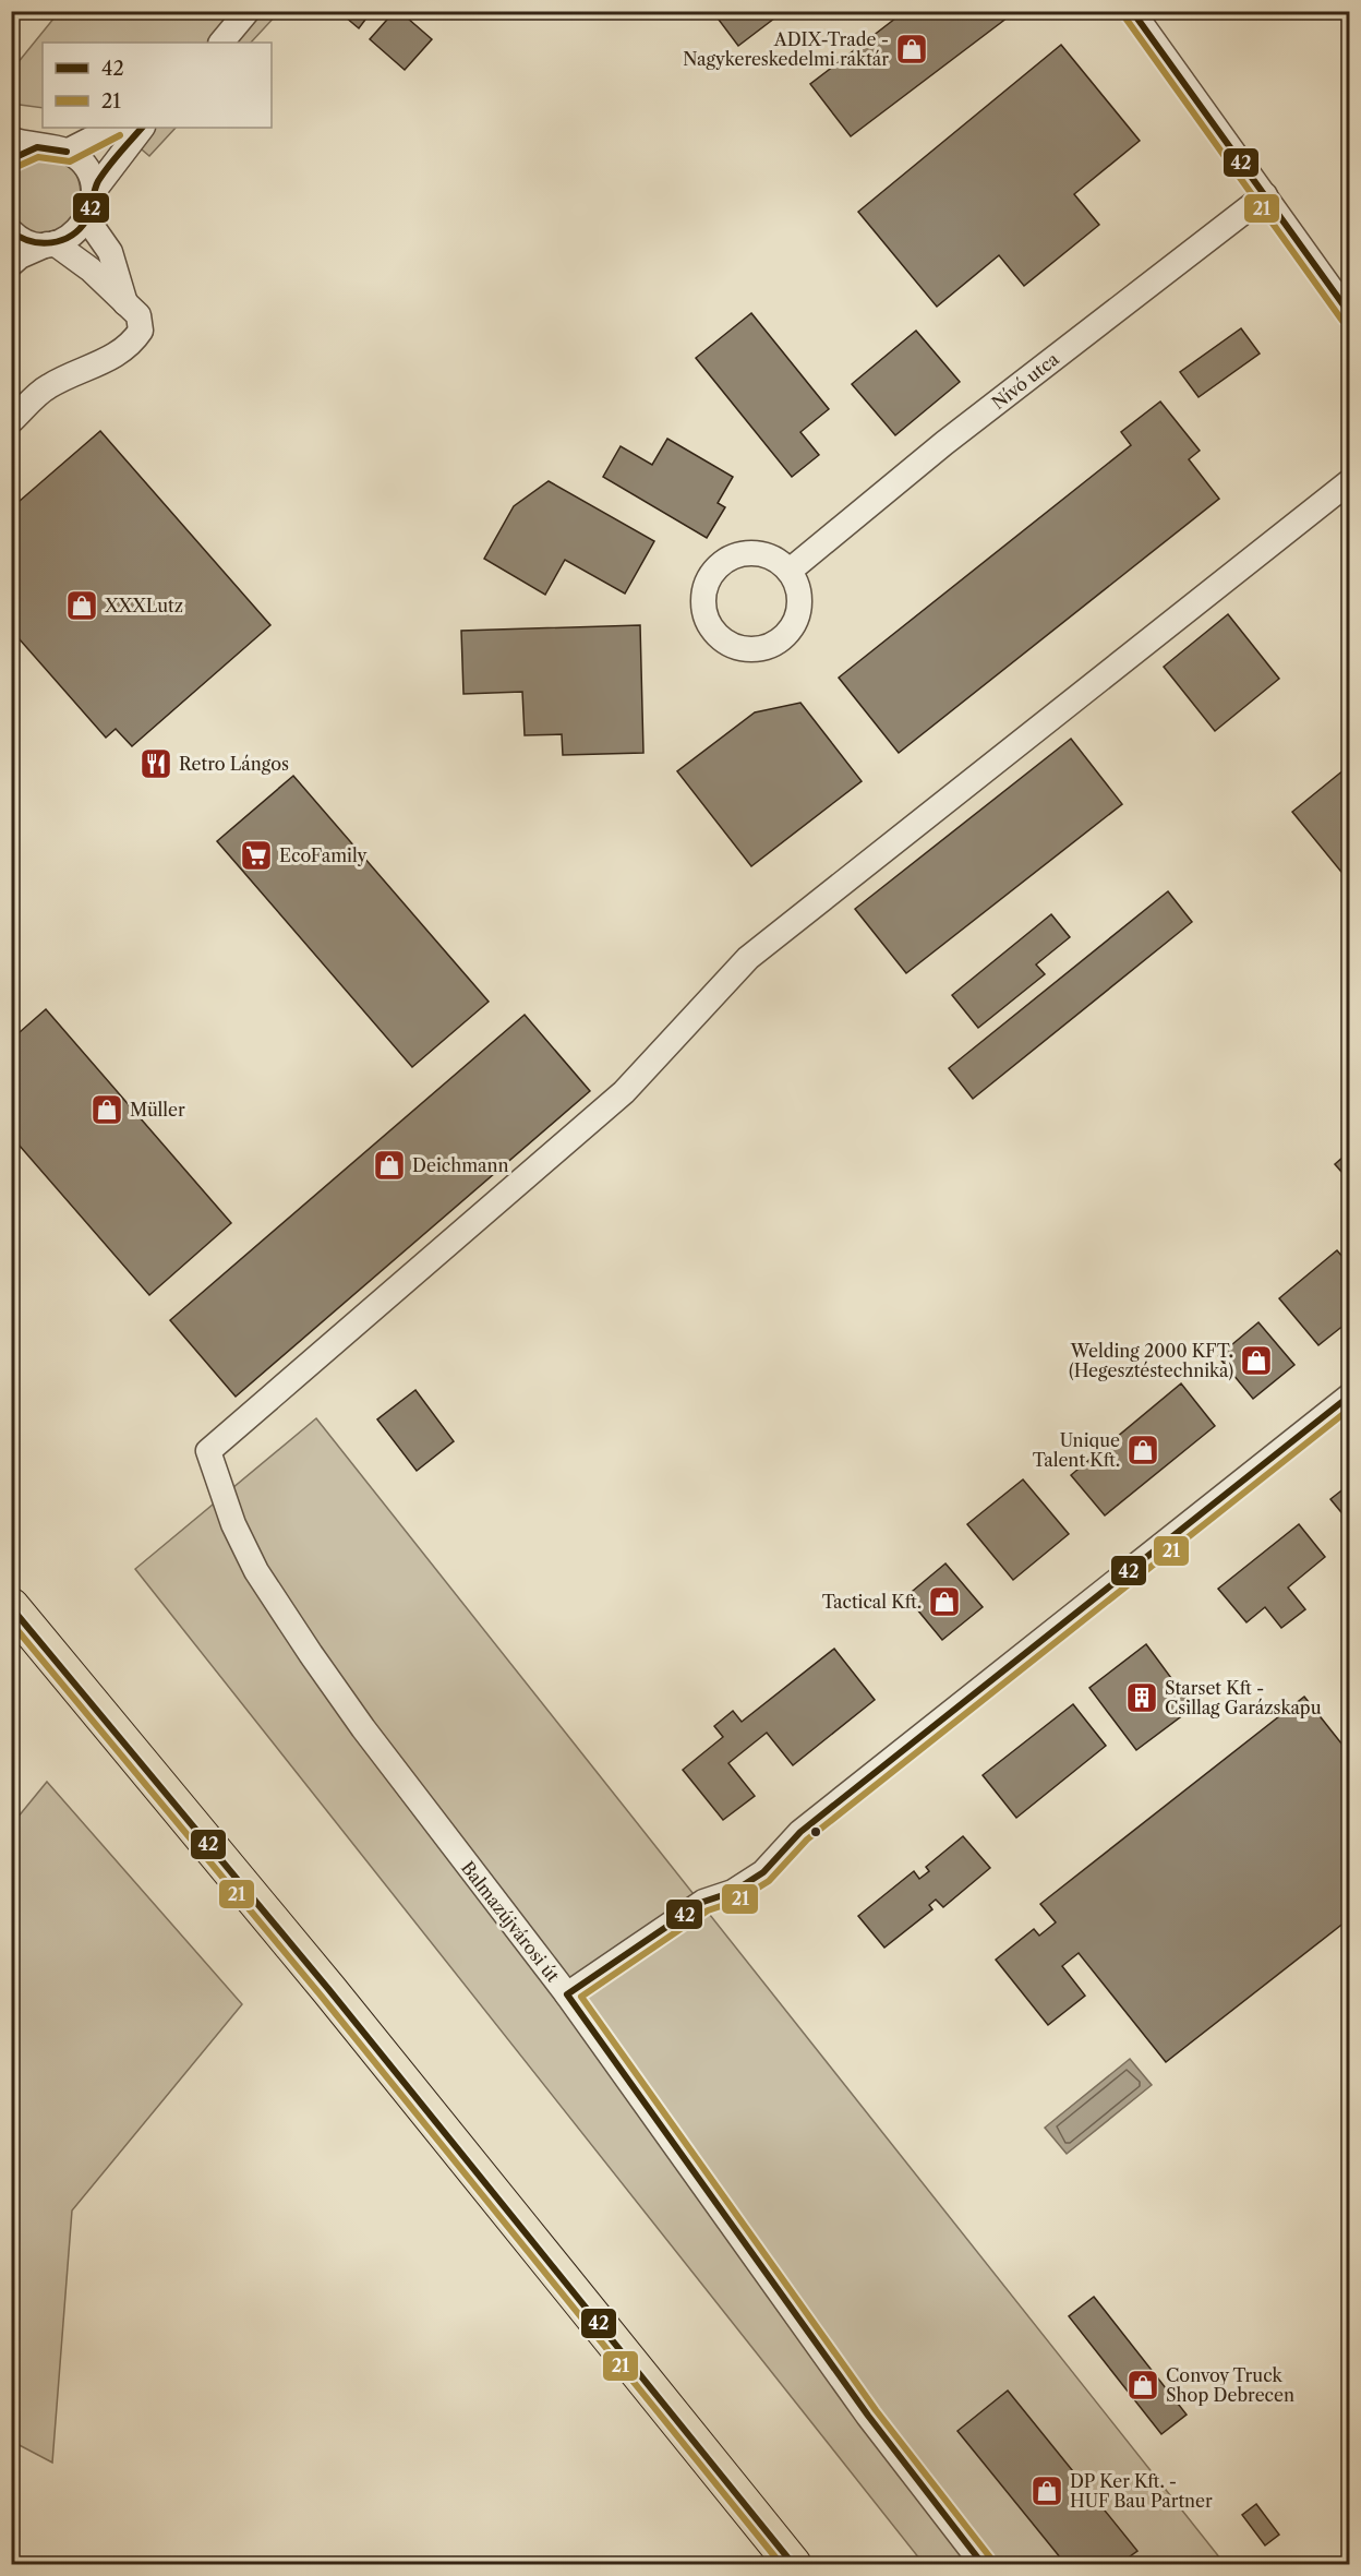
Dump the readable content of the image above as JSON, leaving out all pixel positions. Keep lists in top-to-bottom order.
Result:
{
  "streets": {
    "street": ["Nívó utca", "Balmazújvárosi út"]
  },
  "places": {
    "shop": [
      "ADIX-Trade - Nagykereskedelmi raktár",
      "XXXLutz",
      "Müller",
      "Deichmann",
      "Welding 2000 KFT. (Hegesztéstechnika)",
      "Unique Talent Kft.",
      "Tactical Kft.",
      "Convoy Truck Shop Debrecen",
      "DP Ker Kft. - HUF Bau Partner"
    ],
    "restaurant": ["Retro Lángos"],
    "supermarket": ["EcoFamily"],
    "building": ["Starset Kft - Csillag Garázskapu"]
  },
  "lines": ["transit line 42", "transit line 21"],
  "legend": ["42", "21"]
}
